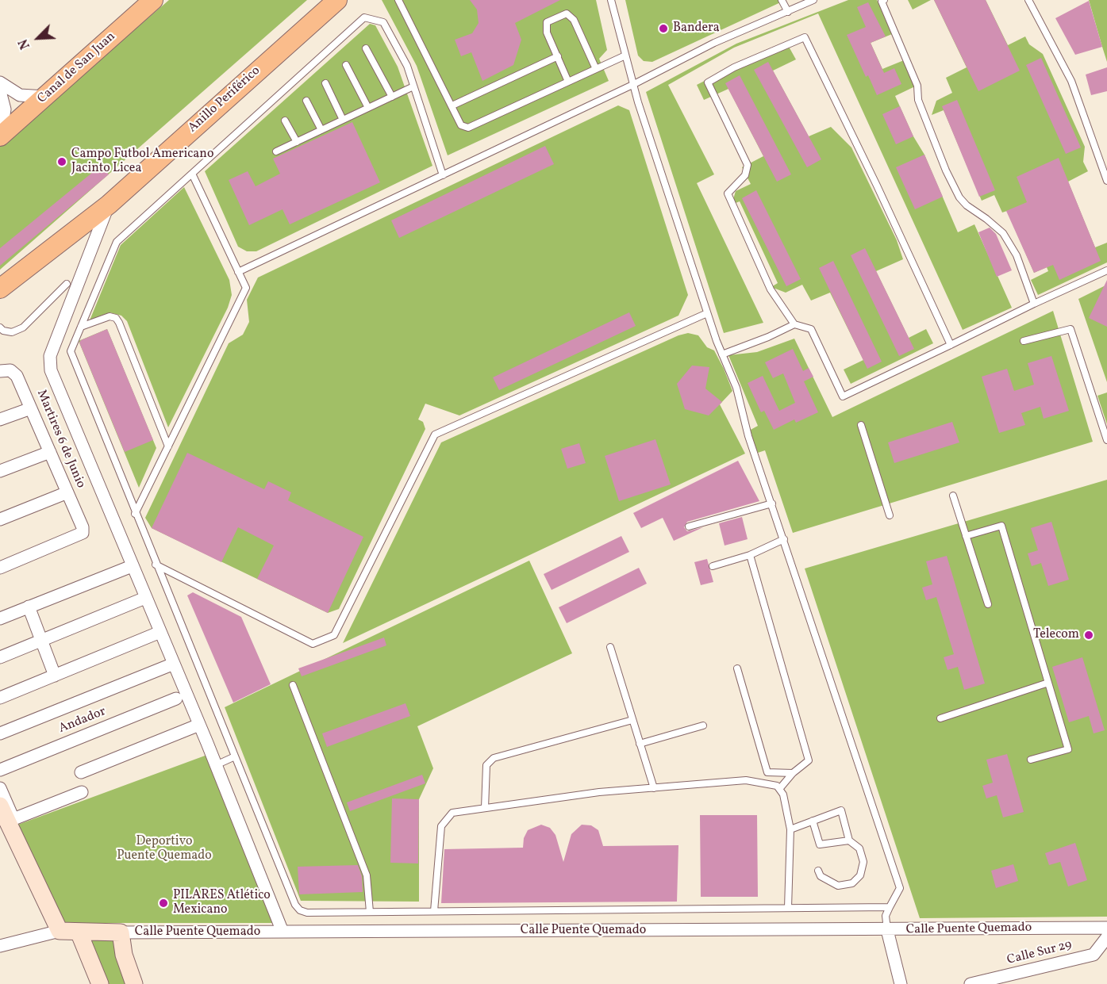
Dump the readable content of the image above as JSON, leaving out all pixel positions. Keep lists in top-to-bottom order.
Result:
{
  "streets": {
    "main road": ["Canal de San Juan", "Anillo Periférico"],
    "street": [
      "Martires 6 de Junio",
      "Andador",
      "Calle Puente Quemado",
      "Calle Sur 29"
    ]
  },
  "parks": ["Deportivo Puente Quemado"],
  "places": [
    "Bandera",
    "Campo Futbol Americano Jacinto Licea",
    "Telecom",
    "PILARES Atlético Mexicano"
  ],
  "north": "bottom left"
}
